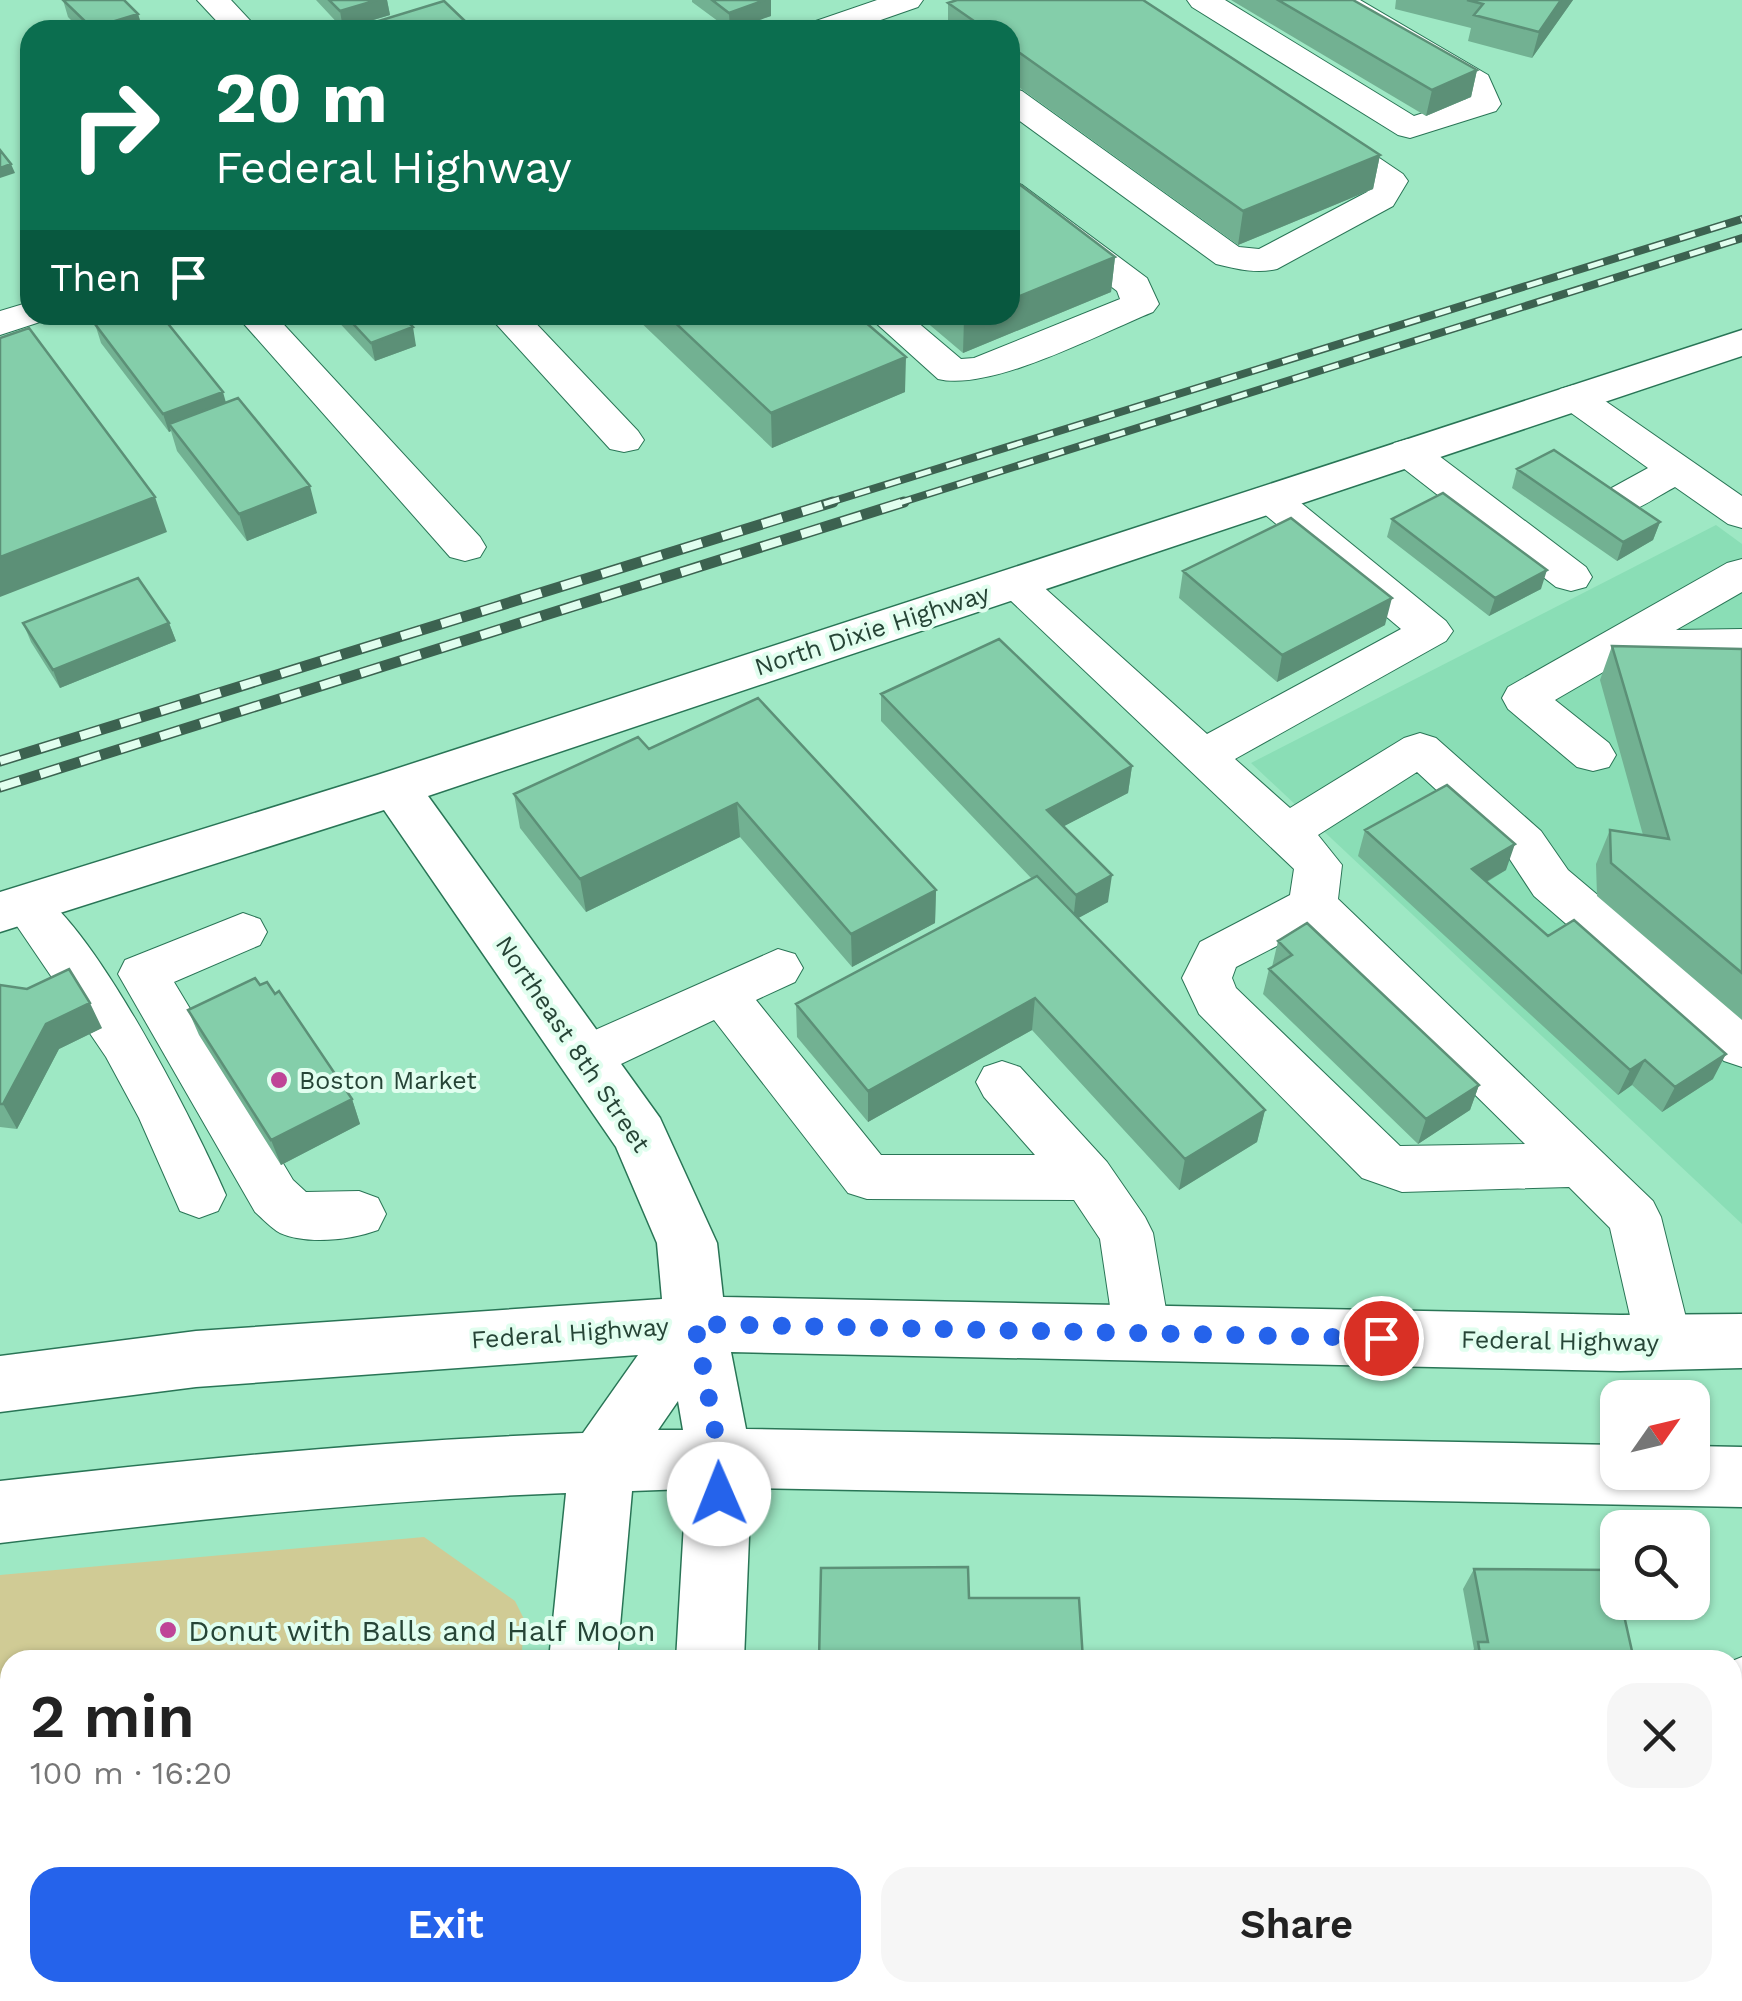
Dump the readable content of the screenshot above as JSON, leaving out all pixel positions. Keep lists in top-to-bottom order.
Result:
{
  "streets": {
    "main road": ["North Dixie Highway", "Northeast 8th Street", "Federal Highway"]
  },
  "crossings": [
    ["North Dixie Highway", "Northeast 8th Street"],
    ["Northeast 8th Street", "Federal Highway"]
  ],
  "places": ["Boston Market", "Donut with Balls and Half Moon"],
  "north": "top right",
  "page": {
    "turn": ["20 m", "Federal Highway"],
    "then": "Then",
    "heading": ["2 min", "100 m · 16:20"],
    "buttons": ["Exit", "Share"]
  }
}
